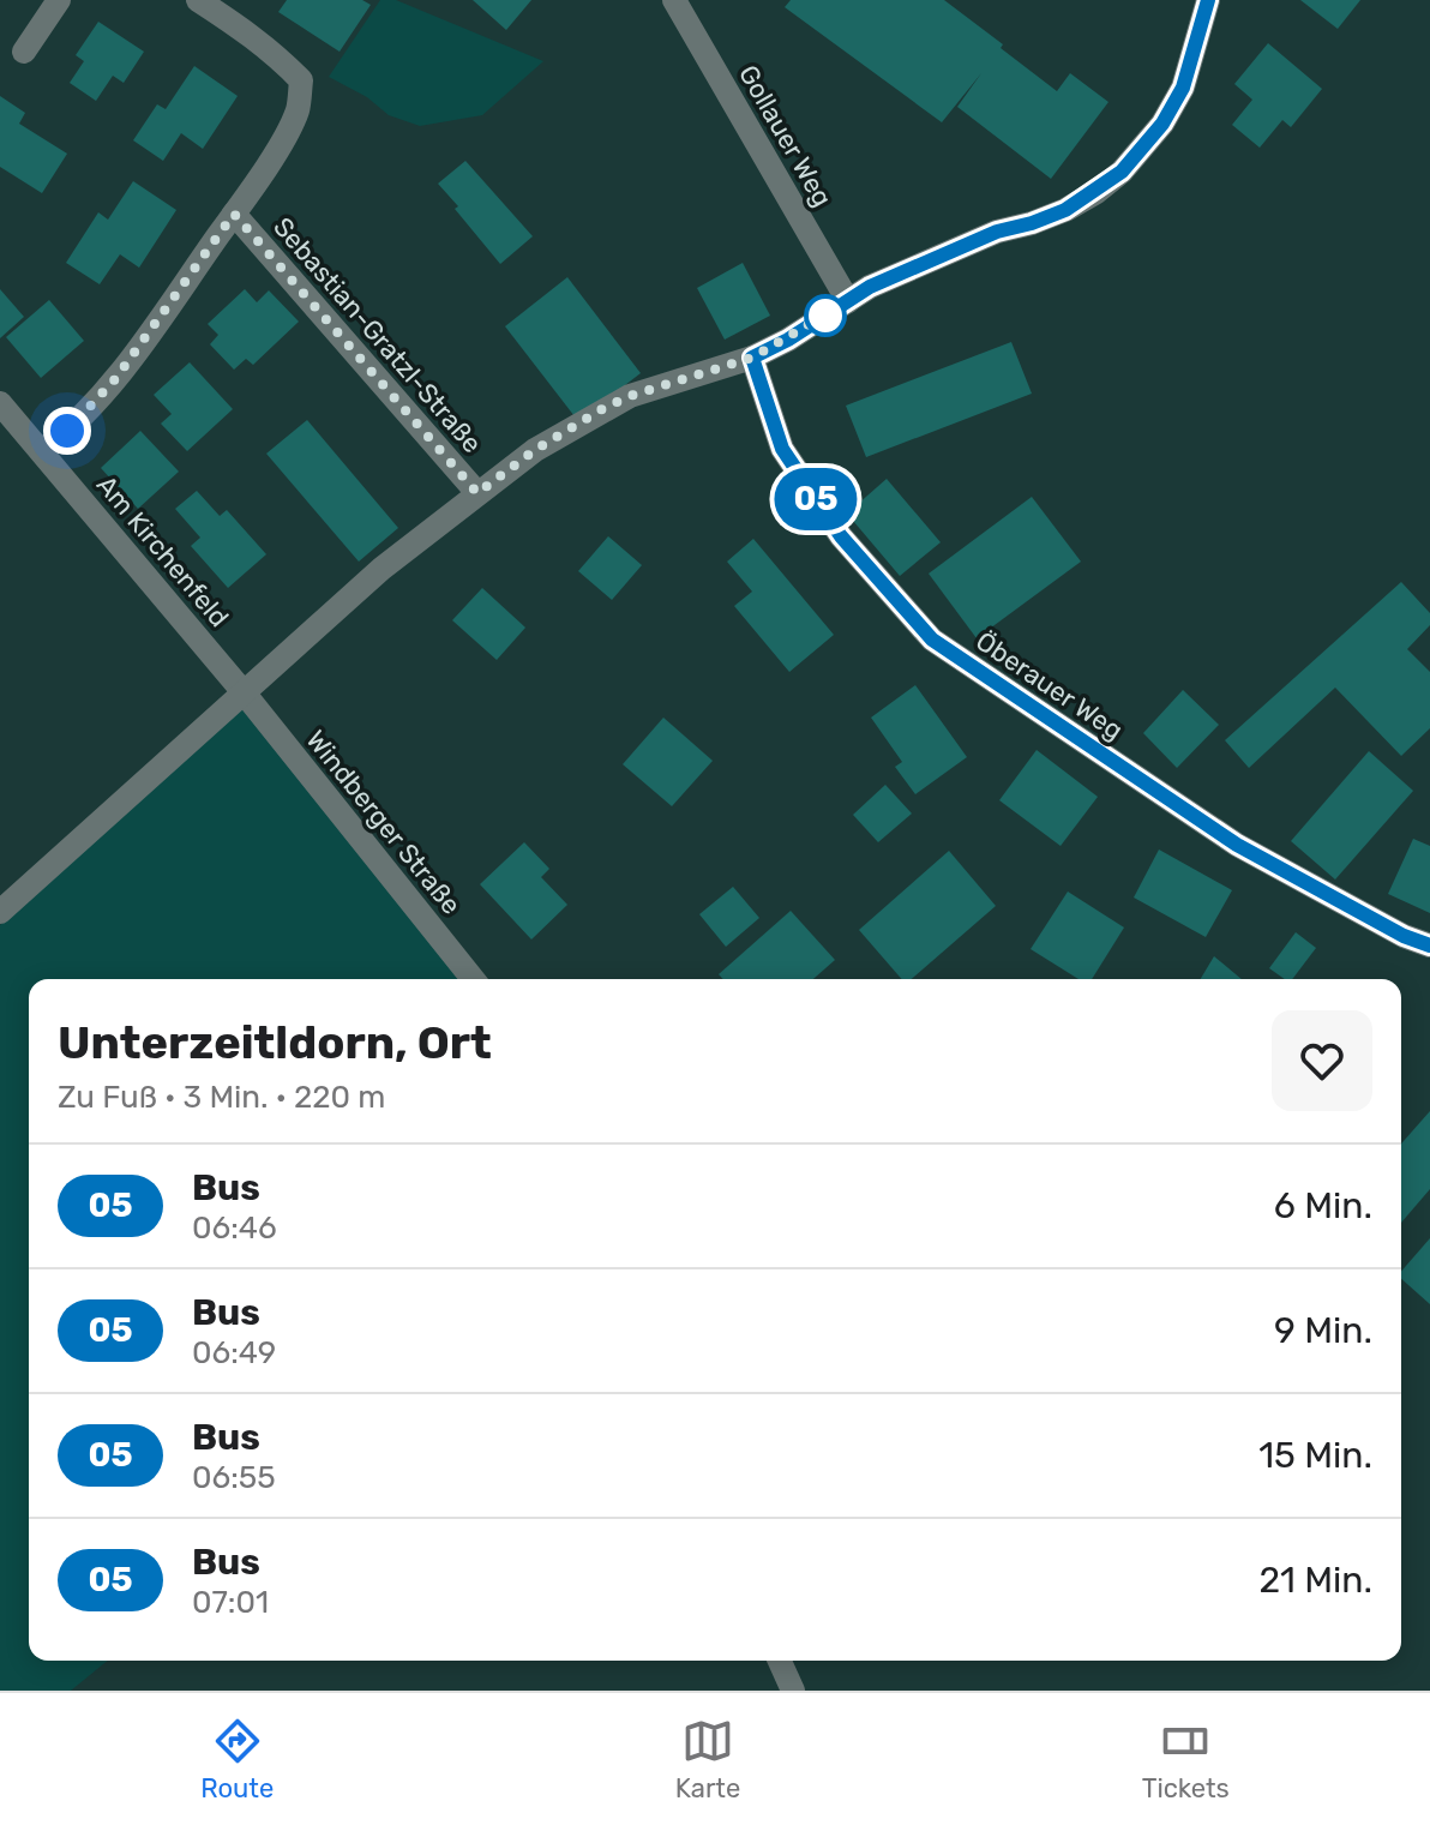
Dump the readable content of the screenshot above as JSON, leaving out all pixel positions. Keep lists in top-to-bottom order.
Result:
{
  "streets": {
    "street": [
      "Gollauer Weg",
      "Sebastian-Gratzl-Straße",
      "Am Kirchenfeld",
      "Öberauer Weg",
      "Windberger Straße"
    ]
  },
  "crossings": [
    ["Sebastian-Gratzl-Straße", "Am Kirchenfeld"],
    ["Am Kirchenfeld", "Windberger Straße"]
  ],
  "lines": ["bus line 05"],
  "page": {
    "on_map": "05",
    "heading": ["Unterzeitldorn, Ort", "Zu Fuß · 3 Min. · 220 m"],
    "list": [
      {
        "mark": "05",
        "name": "Bus",
        "note": "06:46",
        "value": "6 Min."
      },
      {
        "mark": "05",
        "name": "Bus",
        "note": "06:49",
        "value": "9 Min."
      },
      {
        "mark": "05",
        "name": "Bus",
        "note": "06:55",
        "value": "15 Min."
      },
      {
        "mark": "05",
        "name": "Bus",
        "note": "07:01",
        "value": "21 Min."
      }
    ],
    "tabs": ["Route", "Karte", "Tickets"]
  }
}
